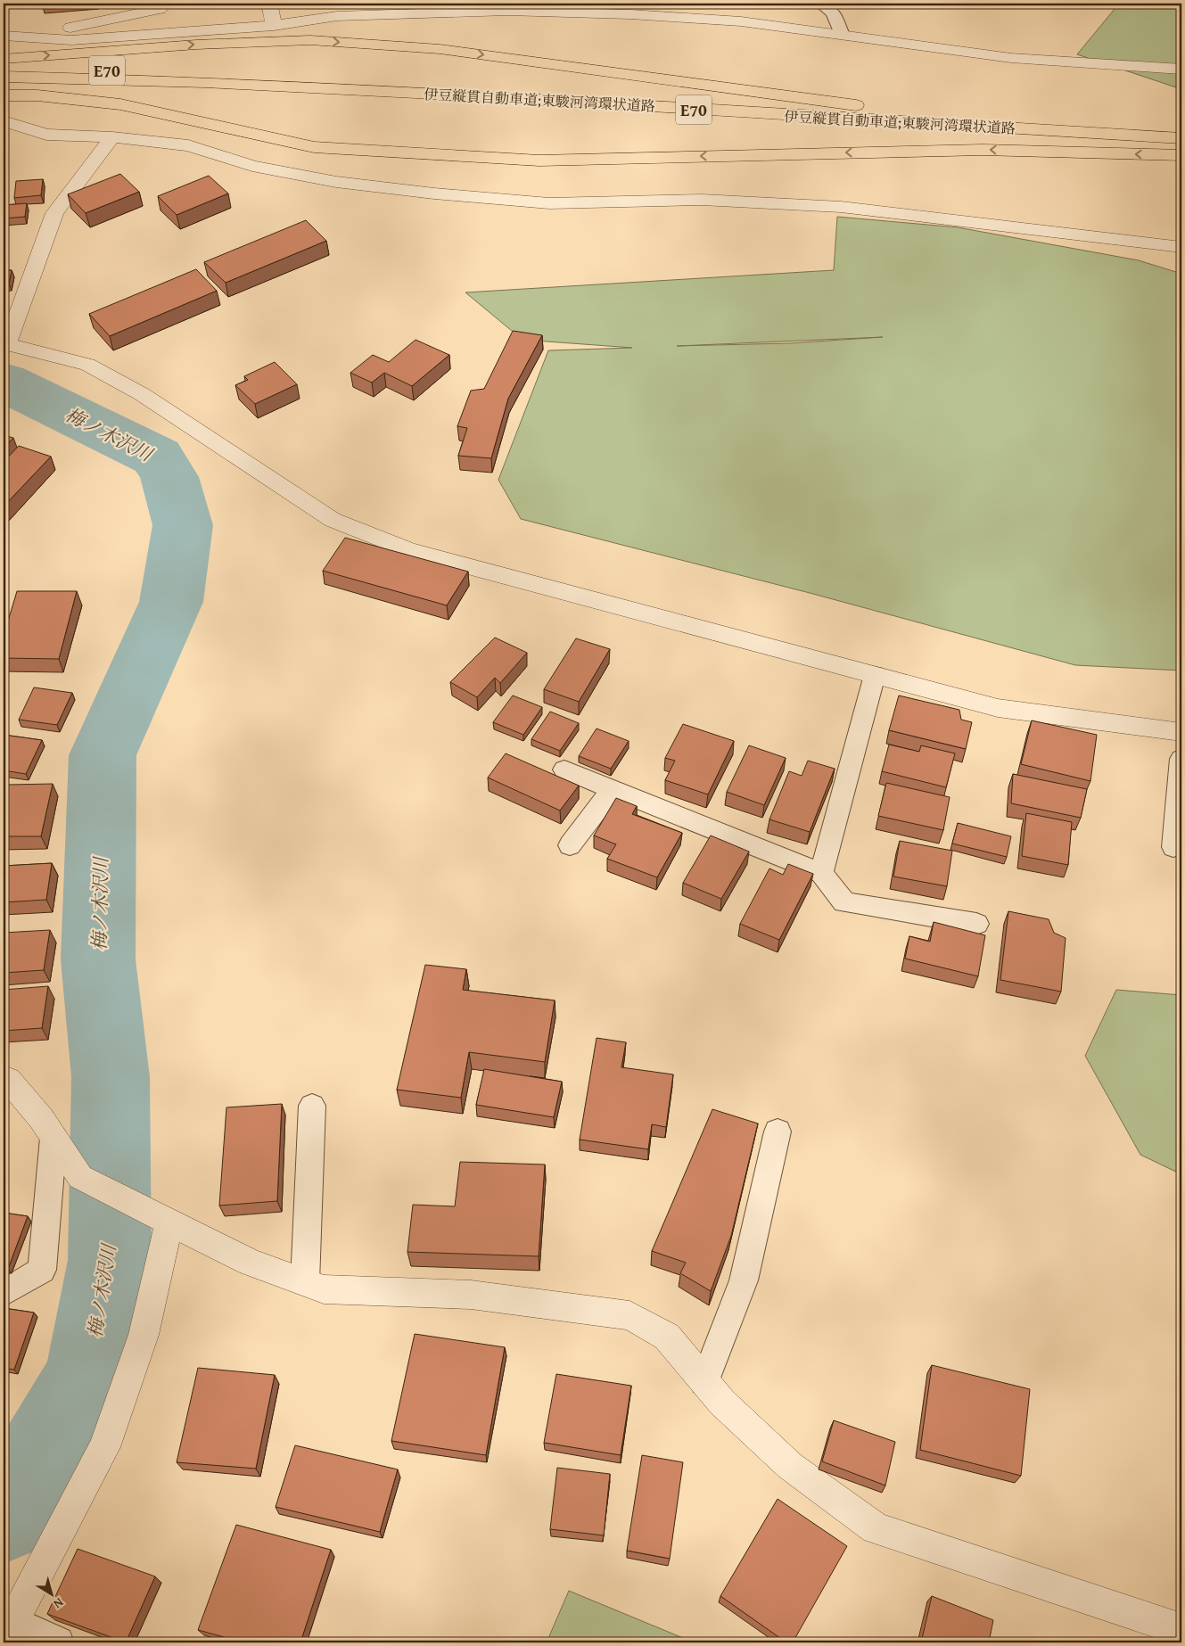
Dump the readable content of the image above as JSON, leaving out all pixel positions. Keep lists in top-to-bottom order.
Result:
{
  "streets": {
    "highway": ["E70", "伊豆縦貫自動車道;東駿河湾環状道路"]
  },
  "water": ["梅ノ木沢川"],
  "north": "bottom right"
}
